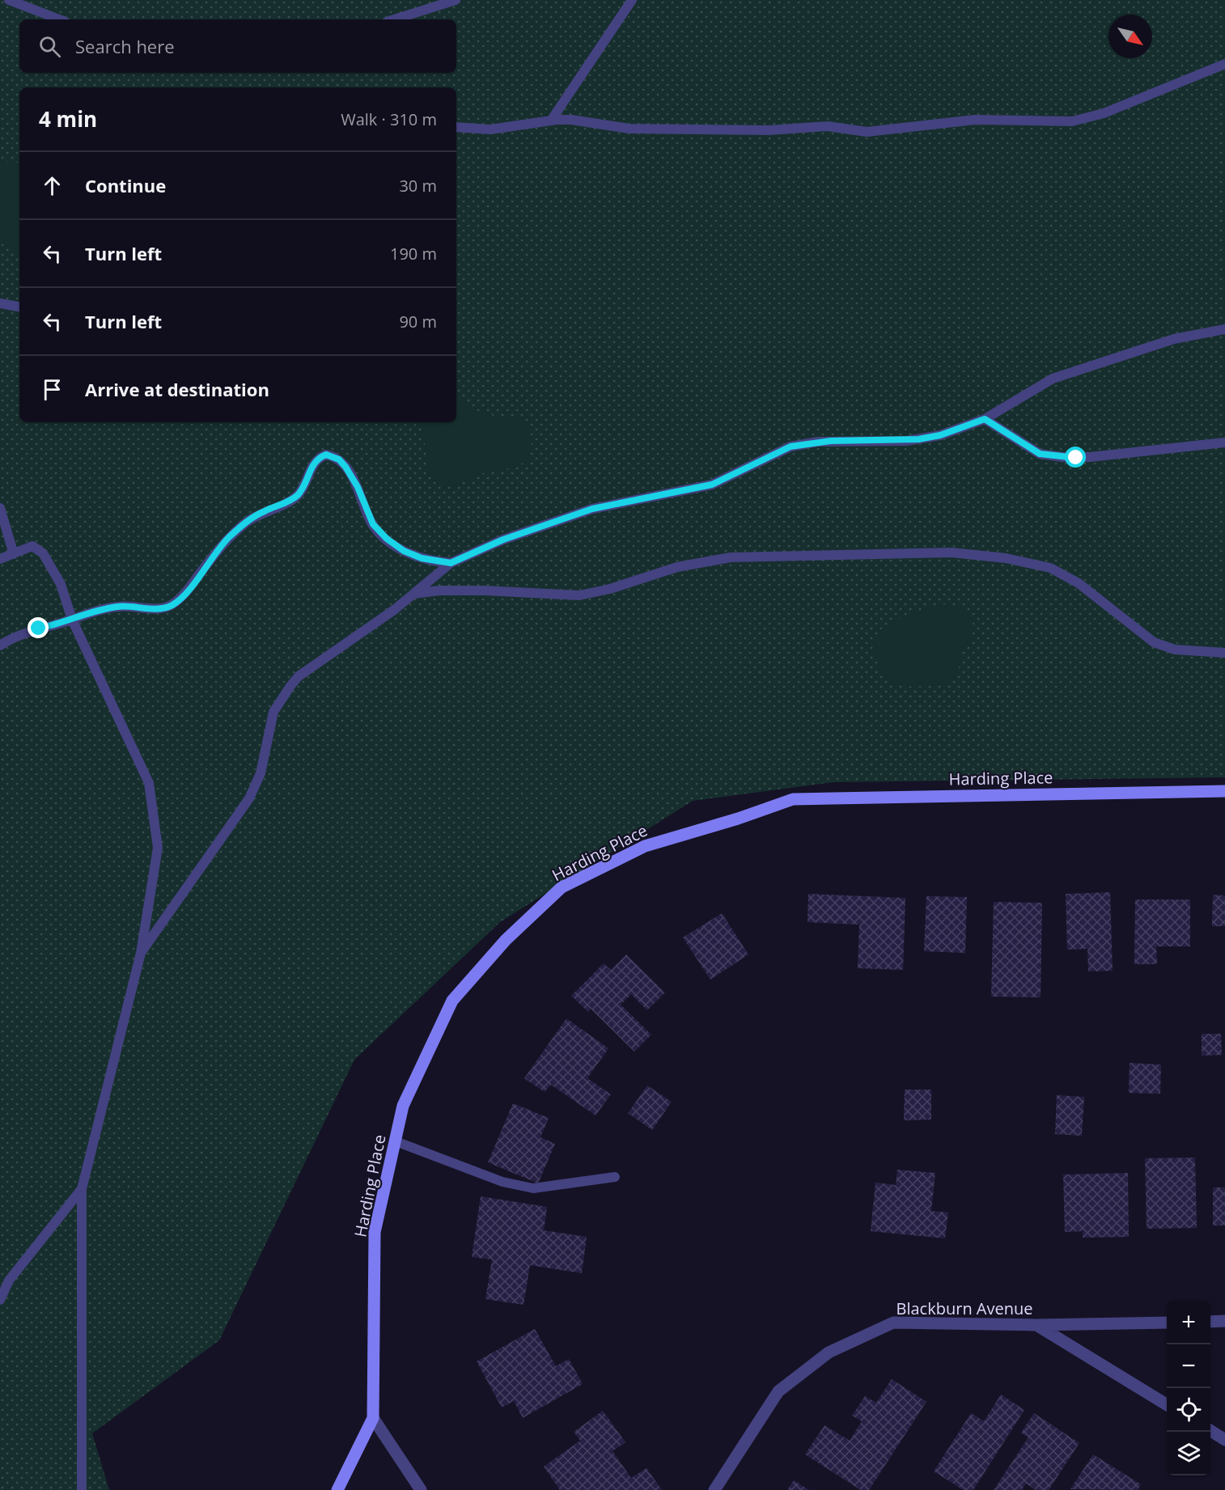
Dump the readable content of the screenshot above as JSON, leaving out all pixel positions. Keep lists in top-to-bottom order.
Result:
{
  "streets": {
    "main road": ["Harding Place"],
    "street": ["Blackburn Avenue"]
  },
  "north": "bottom right",
  "page": {
    "search": "Search here",
    "heading": ["4 min", "Walk · 310 m"],
    "list": [
      ["Continue", "30 m"],
      ["Turn left", "190 m"],
      ["Turn left", "90 m"],
      "Arrive at destination"
    ],
    "map_buttons": ["+", "−"]
  }
}
